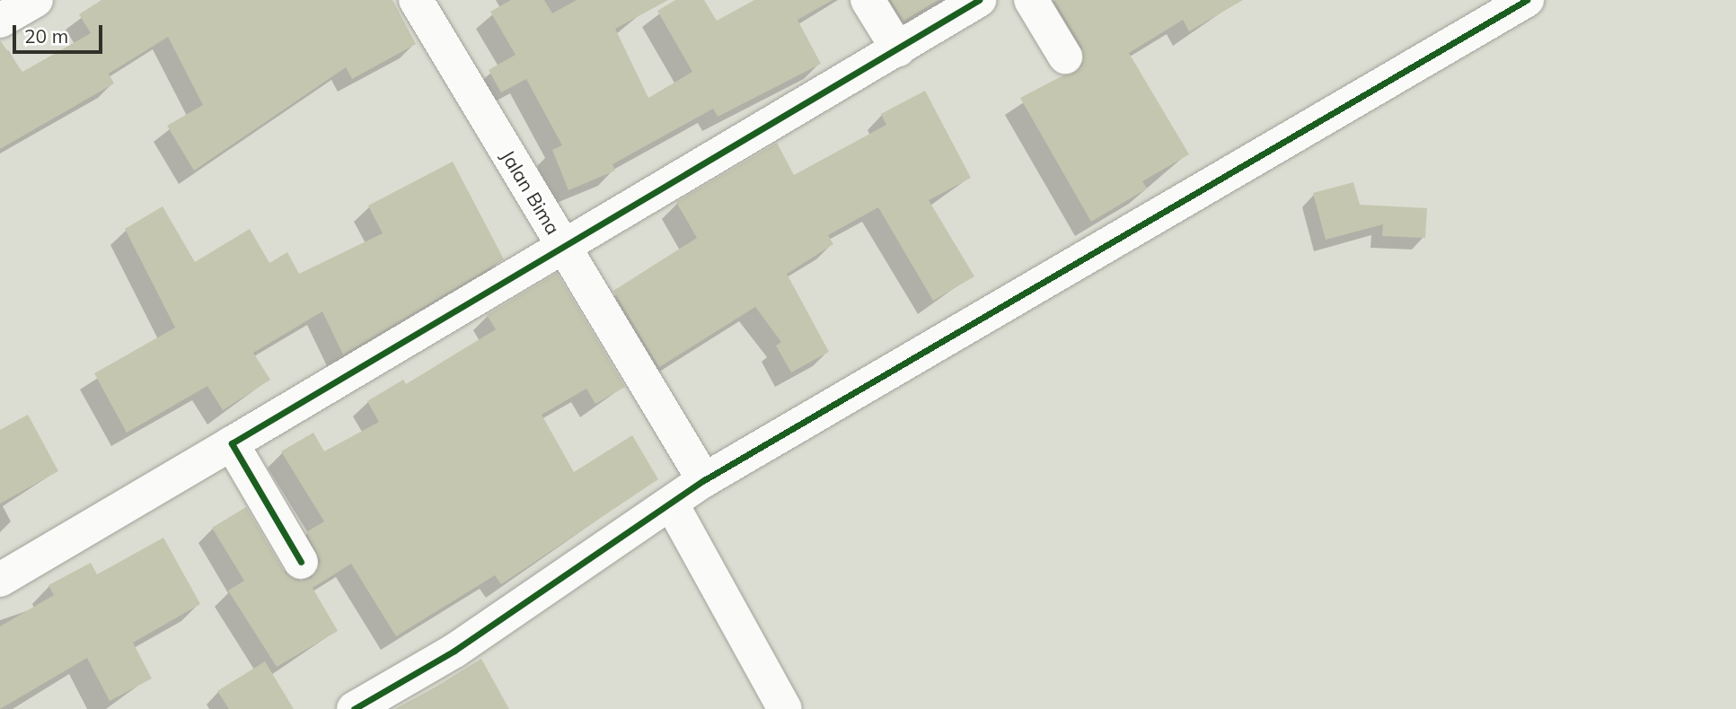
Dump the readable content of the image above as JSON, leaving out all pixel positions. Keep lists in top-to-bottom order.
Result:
{
  "streets": {
    "street": ["Jalan Bima"]
  },
  "scale_bar": "20 m"
}
